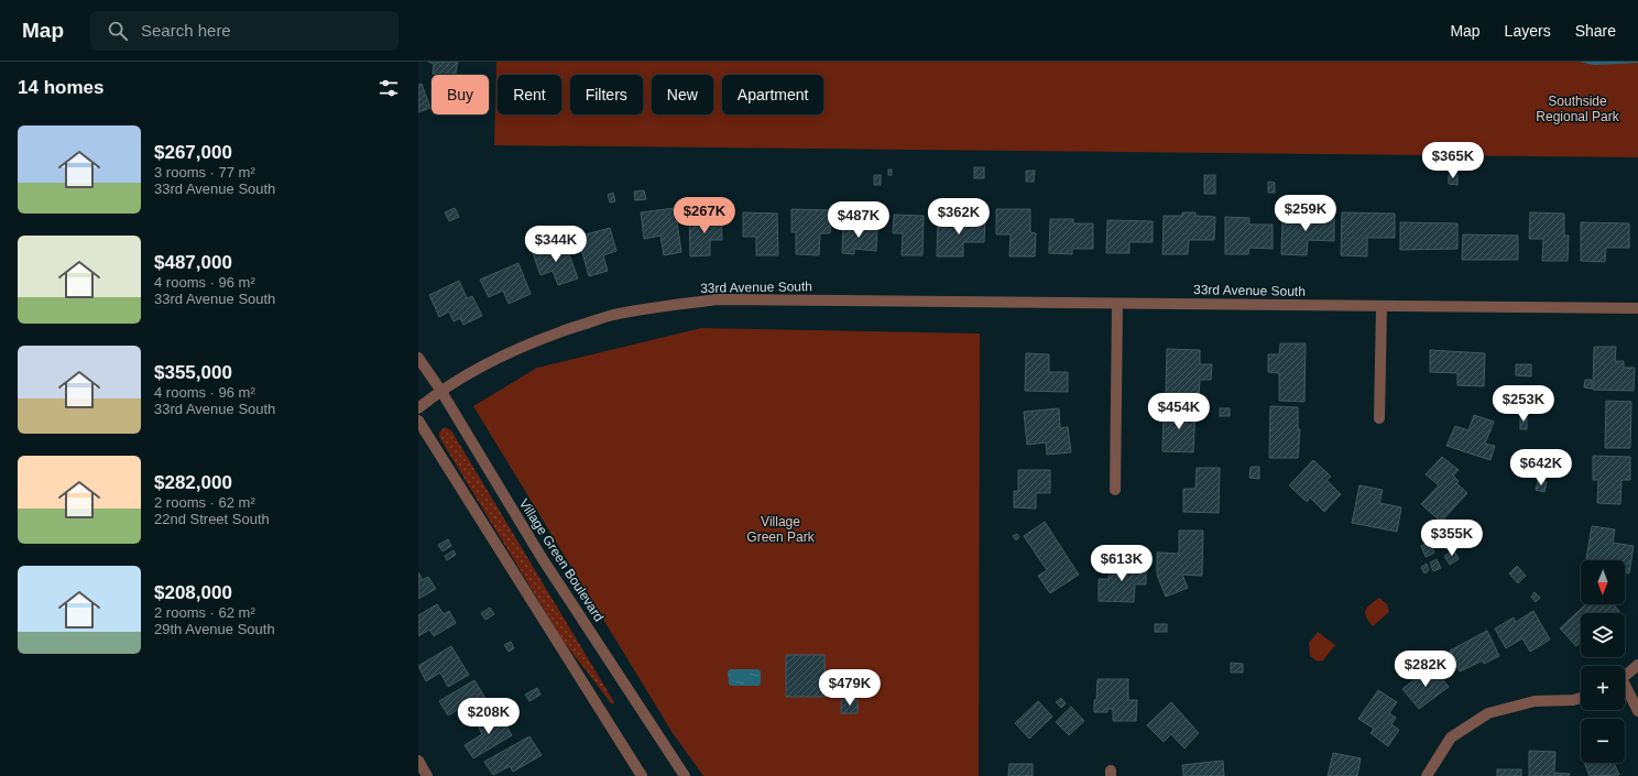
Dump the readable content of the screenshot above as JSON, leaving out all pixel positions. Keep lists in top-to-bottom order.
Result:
{
  "streets": {
    "street": ["33rd Avenue South", "Village Green Boulevard"]
  },
  "crossings": [
    ["33rd Avenue South", "Village Green Boulevard"]
  ],
  "parks": ["Southside Regional Park", "Village Green Park"],
  "north": "bottom",
  "page": {
    "header": "Map",
    "search": "Search here",
    "nav": ["Map", "Layers", "Share"],
    "heading": "14 homes",
    "chip": [
      "Buy",
      "Rent",
      "Filters",
      "New",
      "Apartment"
    ],
    "list": [
      {
        "name": "$267,000",
        "note": "3 rooms · 77 m² · 33rd Avenue South"
      },
      {
        "name": "$487,000",
        "note": "4 rooms · 96 m² · 33rd Avenue South"
      },
      {
        "name": "$355,000",
        "note": "4 rooms · 96 m² · 33rd Avenue South"
      },
      {
        "name": "$282,000",
        "note": "2 rooms · 62 m² · 22nd Street South"
      },
      {
        "name": "$208,000",
        "note": "2 rooms · 62 m² · 29th Avenue South"
      }
    ],
    "price": [
      "$365K",
      "$259K",
      "$267K",
      "$362K",
      "$487K",
      "$344K",
      "$253K",
      "$454K",
      "$642K",
      "$355K",
      "$613K",
      "$282K",
      "$479K",
      "$208K"
    ],
    "map_buttons": ["+", "−"]
  }
}
